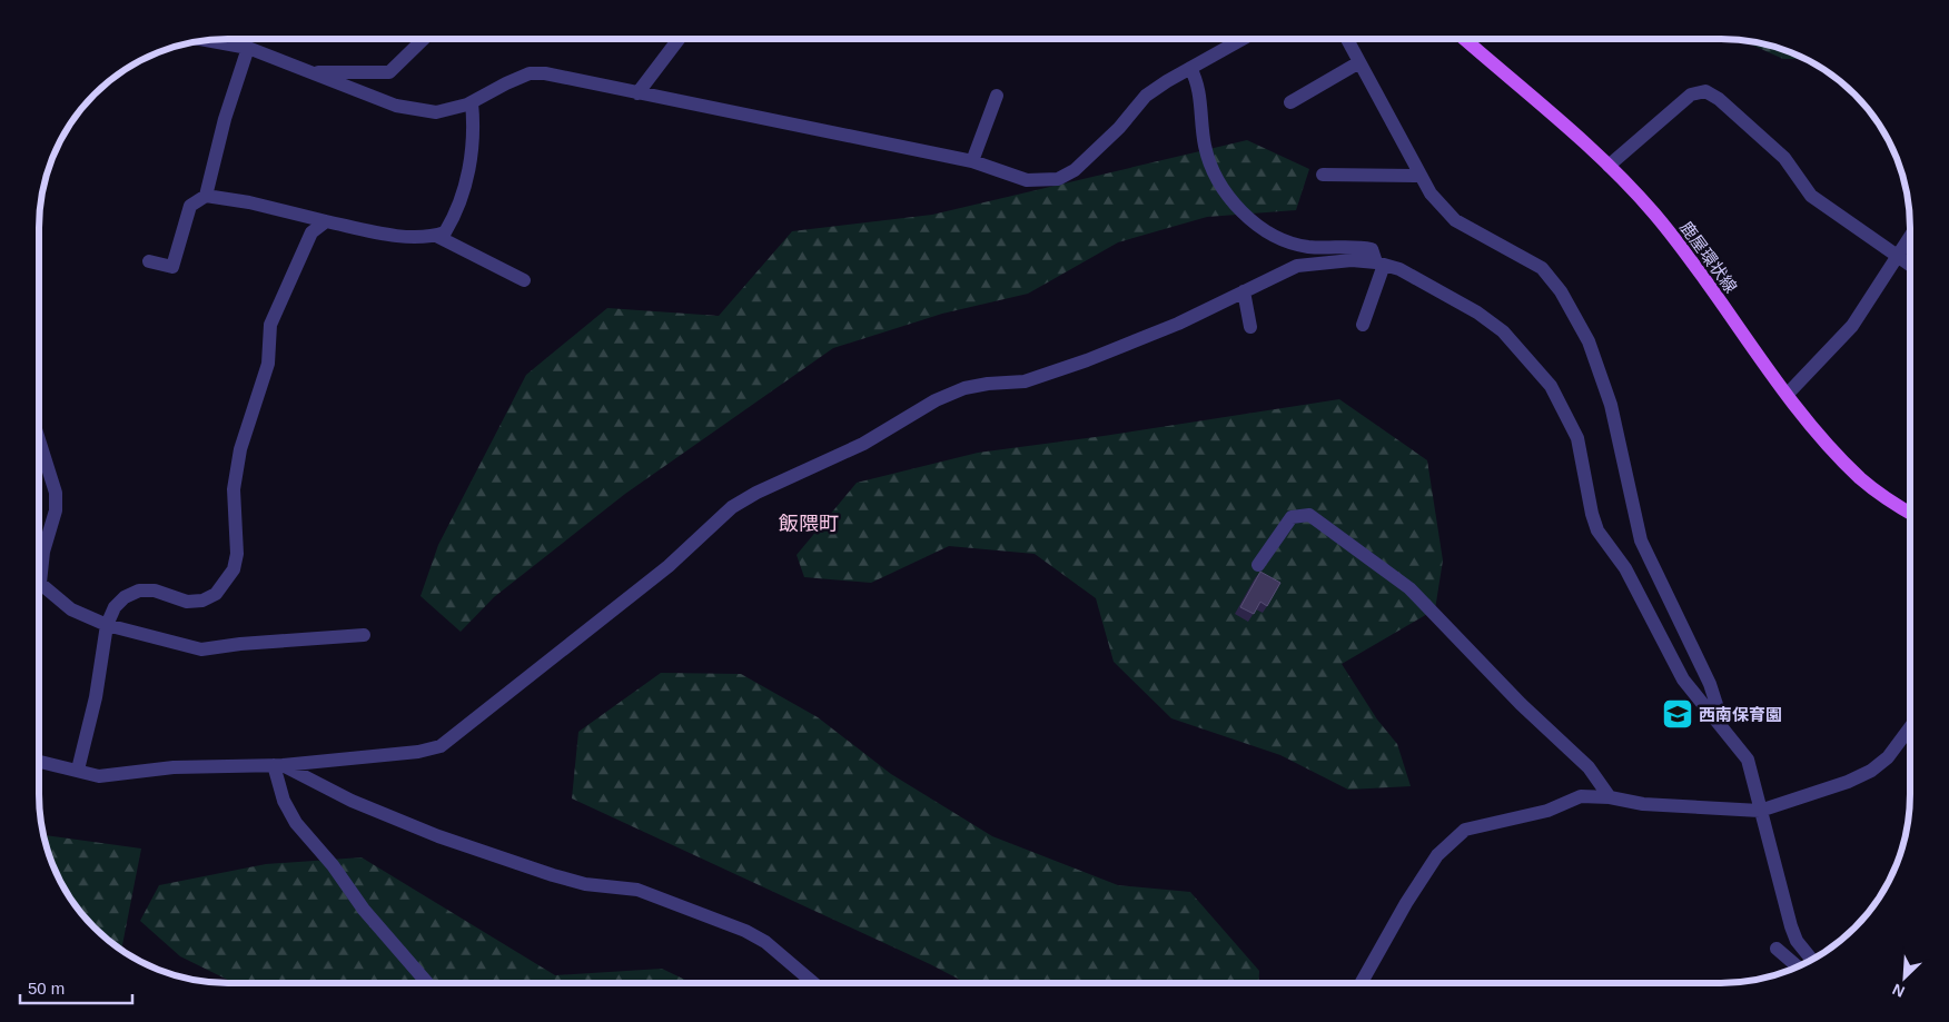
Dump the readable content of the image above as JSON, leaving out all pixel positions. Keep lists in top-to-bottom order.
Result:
{
  "streets": {
    "main road": ["鹿屋環状線"]
  },
  "districts": ["飯隈町"],
  "places": {
    "school or university": ["西南保育園"]
  },
  "scale_bar": "50 m",
  "north": "bottom left"
}
